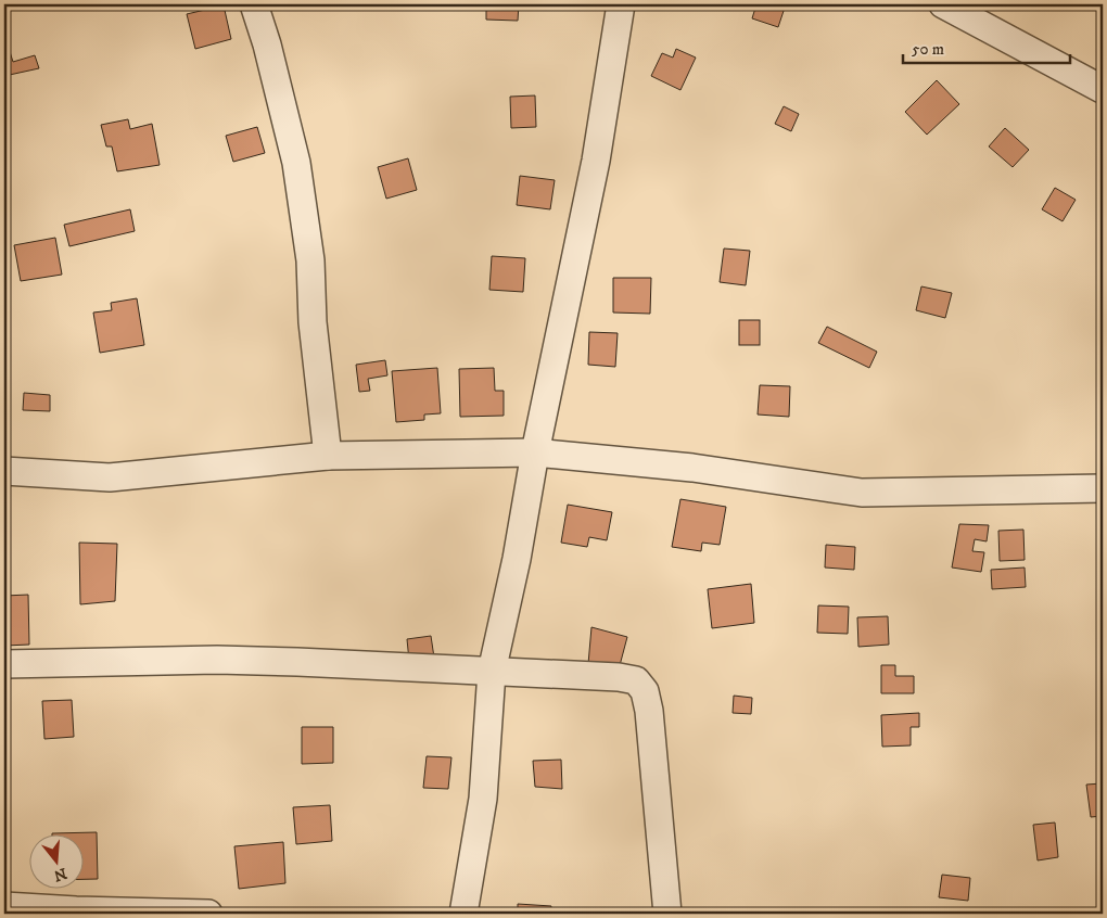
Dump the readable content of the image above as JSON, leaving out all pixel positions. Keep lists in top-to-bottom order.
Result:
{
  "scale_bar": "50 m",
  "north": "bottom"
}
